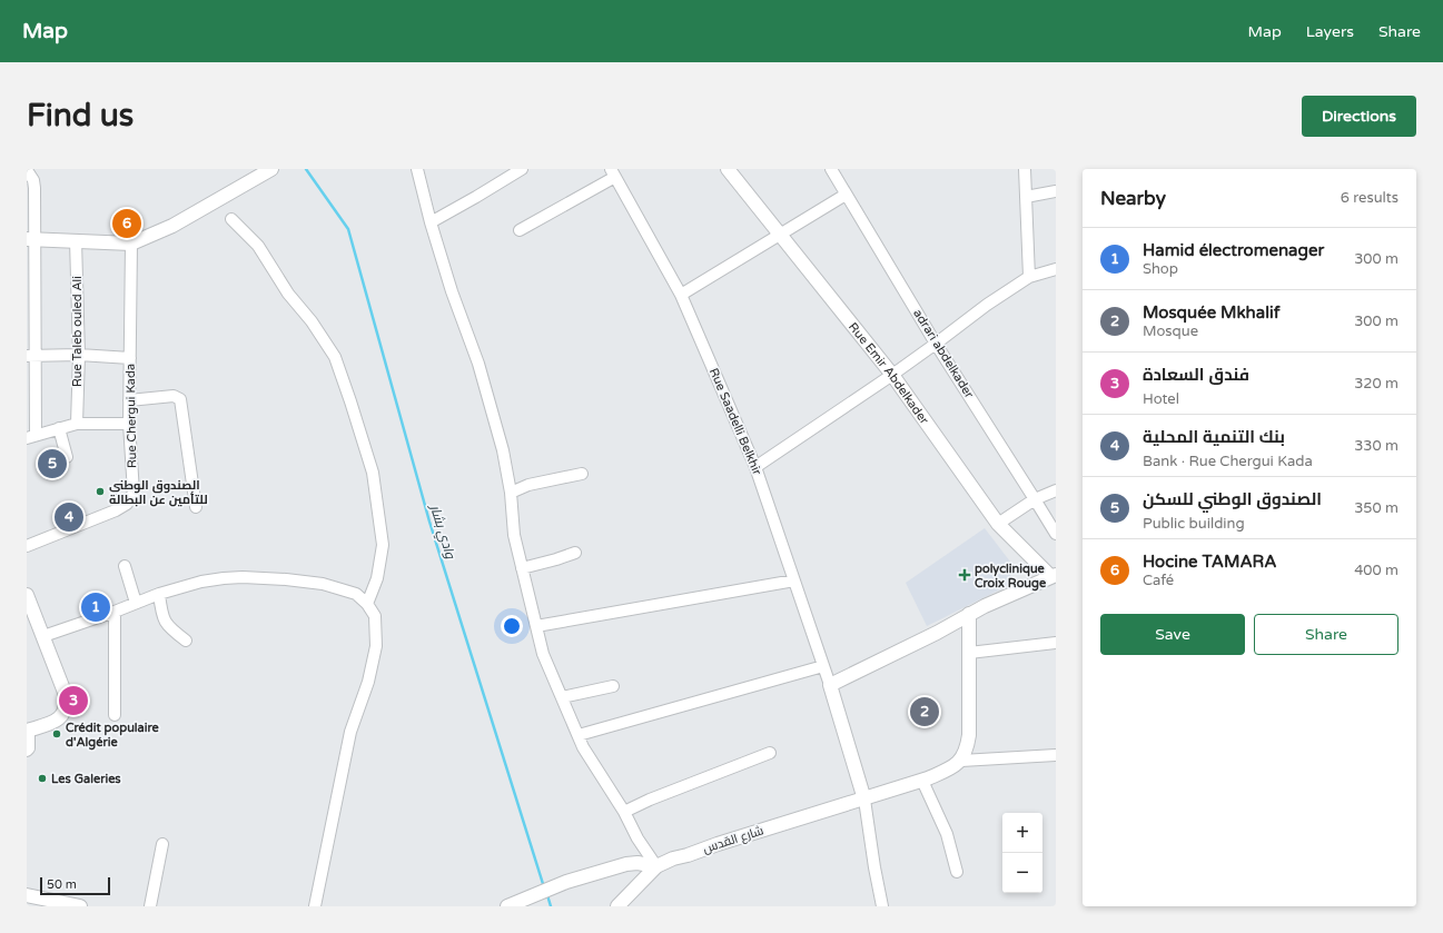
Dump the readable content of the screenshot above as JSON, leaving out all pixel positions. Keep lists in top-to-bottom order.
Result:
{
  "streets": {
    "main road": ["Rue Emir Abdelkader", "شارع القدس"],
    "street": [
      "Rue Taleb ouled Ali",
      "adrari abdelkader",
      "Rue Chergui Kada",
      "Rue Saadelli Belkhir"
    ]
  },
  "water": ["وادي بشار"],
  "places": {
    "other": ["الصندوق الوطني للتأمين عن البطالة", "Crédit populaire d'Algérie", "Les Galeries"],
    "health": ["polyclinique Croix Rouge"]
  },
  "scale_bar": "50 m",
  "page": {
    "header": "Map",
    "nav": ["Map", "Layers", "Share"],
    "buttons": [
      "Directions",
      ["Save", "Share"]
    ],
    "title": "Find us",
    "heading": ["Nearby", "6 results"],
    "pins": [
      "6",
      "5",
      "4",
      "1",
      "3",
      "2"
    ],
    "list": [
      {
        "mark": "1",
        "name": "Hamid électromenager",
        "note": "Shop",
        "value": "300 m"
      },
      {
        "mark": "2",
        "name": "Mosquée Mkhalif",
        "note": "Mosque",
        "value": "300 m"
      },
      {
        "mark": "3",
        "name": "فندق السعادة",
        "note": "Hotel",
        "value": "320 m"
      },
      {
        "mark": "4",
        "name": "بنك التنمية المحلية",
        "note": "Bank · Rue Chergui Kada",
        "value": "330 m"
      },
      {
        "mark": "5",
        "name": "الصندوق الوطني للسكن",
        "note": "Public building",
        "value": "350 m"
      },
      {
        "mark": "6",
        "name": "Hocine TAMARA",
        "note": "Café",
        "value": "400 m"
      }
    ],
    "map_buttons": ["+", "−"],
    "scale": "50 m"
  }
}
